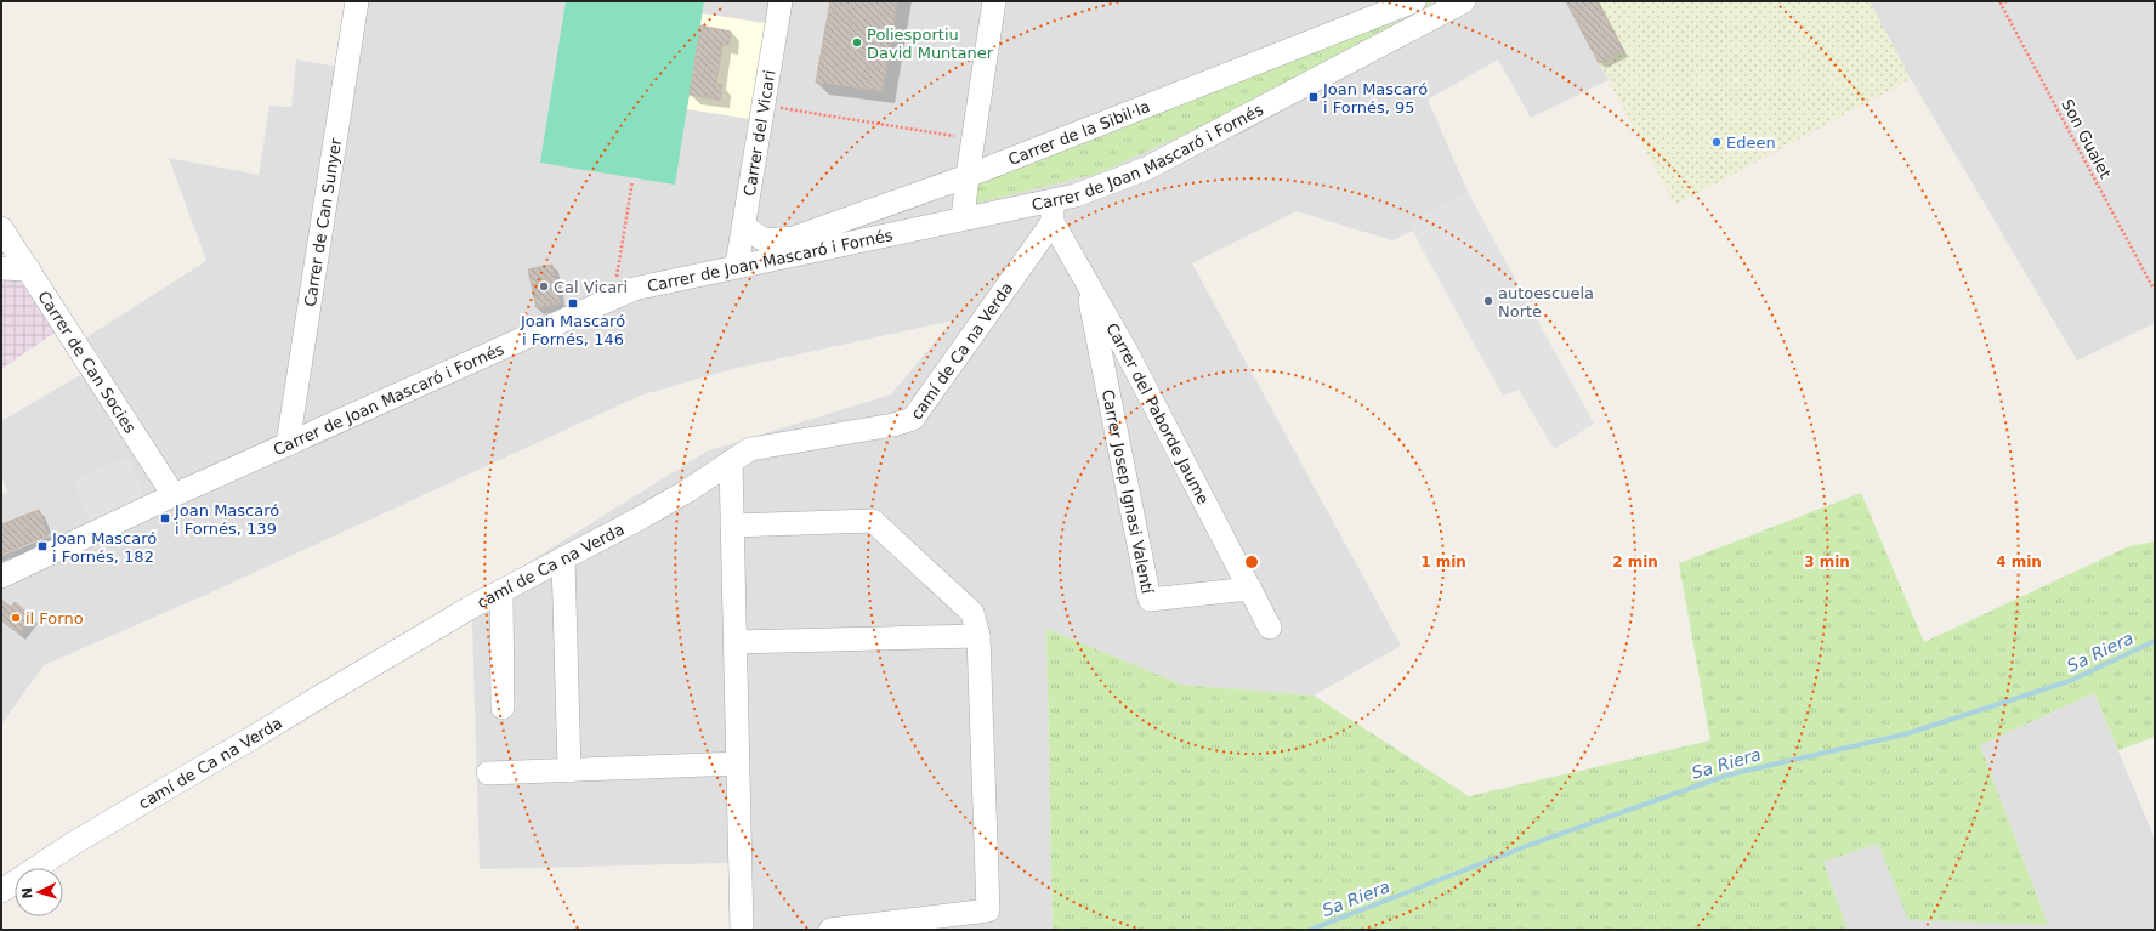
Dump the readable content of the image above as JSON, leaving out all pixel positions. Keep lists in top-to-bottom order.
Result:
{
  "streets": {
    "street": [
      "Carrer de la Sibil·la",
      "Carrer del Vicari",
      "Carrer de Joan Mascaró i Fornés",
      "Carrer de Can Sunyer",
      "camí de Ca na Verda",
      "Carrer de Can Socies",
      "Carrer del Paborde Jaume",
      "Carrer Josep Ignasi Valentí"
    ],
    "path": ["Son Gualet"]
  },
  "crossings": [
    ["Carrer de la Sibil·la", "Carrer del Vicari"],
    ["Carrer del Vicari", "Carrer de Joan Mascaró i Fornés"],
    ["Carrer de Joan Mascaró i Fornés", "Carrer de Can Sunyer"],
    ["Carrer de Joan Mascaró i Fornés", "camí de Ca na Verda"],
    ["Carrer de Joan Mascaró i Fornés", "Carrer de Can Socies"],
    ["Carrer de Joan Mascaró i Fornés", "Carrer del Paborde Jaume"],
    ["camí de Ca na Verda", "Carrer del Paborde Jaume"],
    ["Carrer del Paborde Jaume", "Carrer Josep Ignasi Valentí"]
  ],
  "water": ["Sa Riera"],
  "places": {
    "other": [
      "Poliesportiu David Muntaner",
      "Edeen",
      "Cal Vicari",
      "autoescuela Norte",
      "il Forno"
    ],
    "transit": [
      "Joan Mascaró i Fornés, 95",
      "Joan Mascaró i Fornés, 146",
      "Joan Mascaró i Fornés, 139",
      "Joan Mascaró i Fornés, 182"
    ]
  },
  "north": "left",
  "rings": [
    "1 min",
    "2 min",
    "3 min",
    "4 min"
  ]
}
